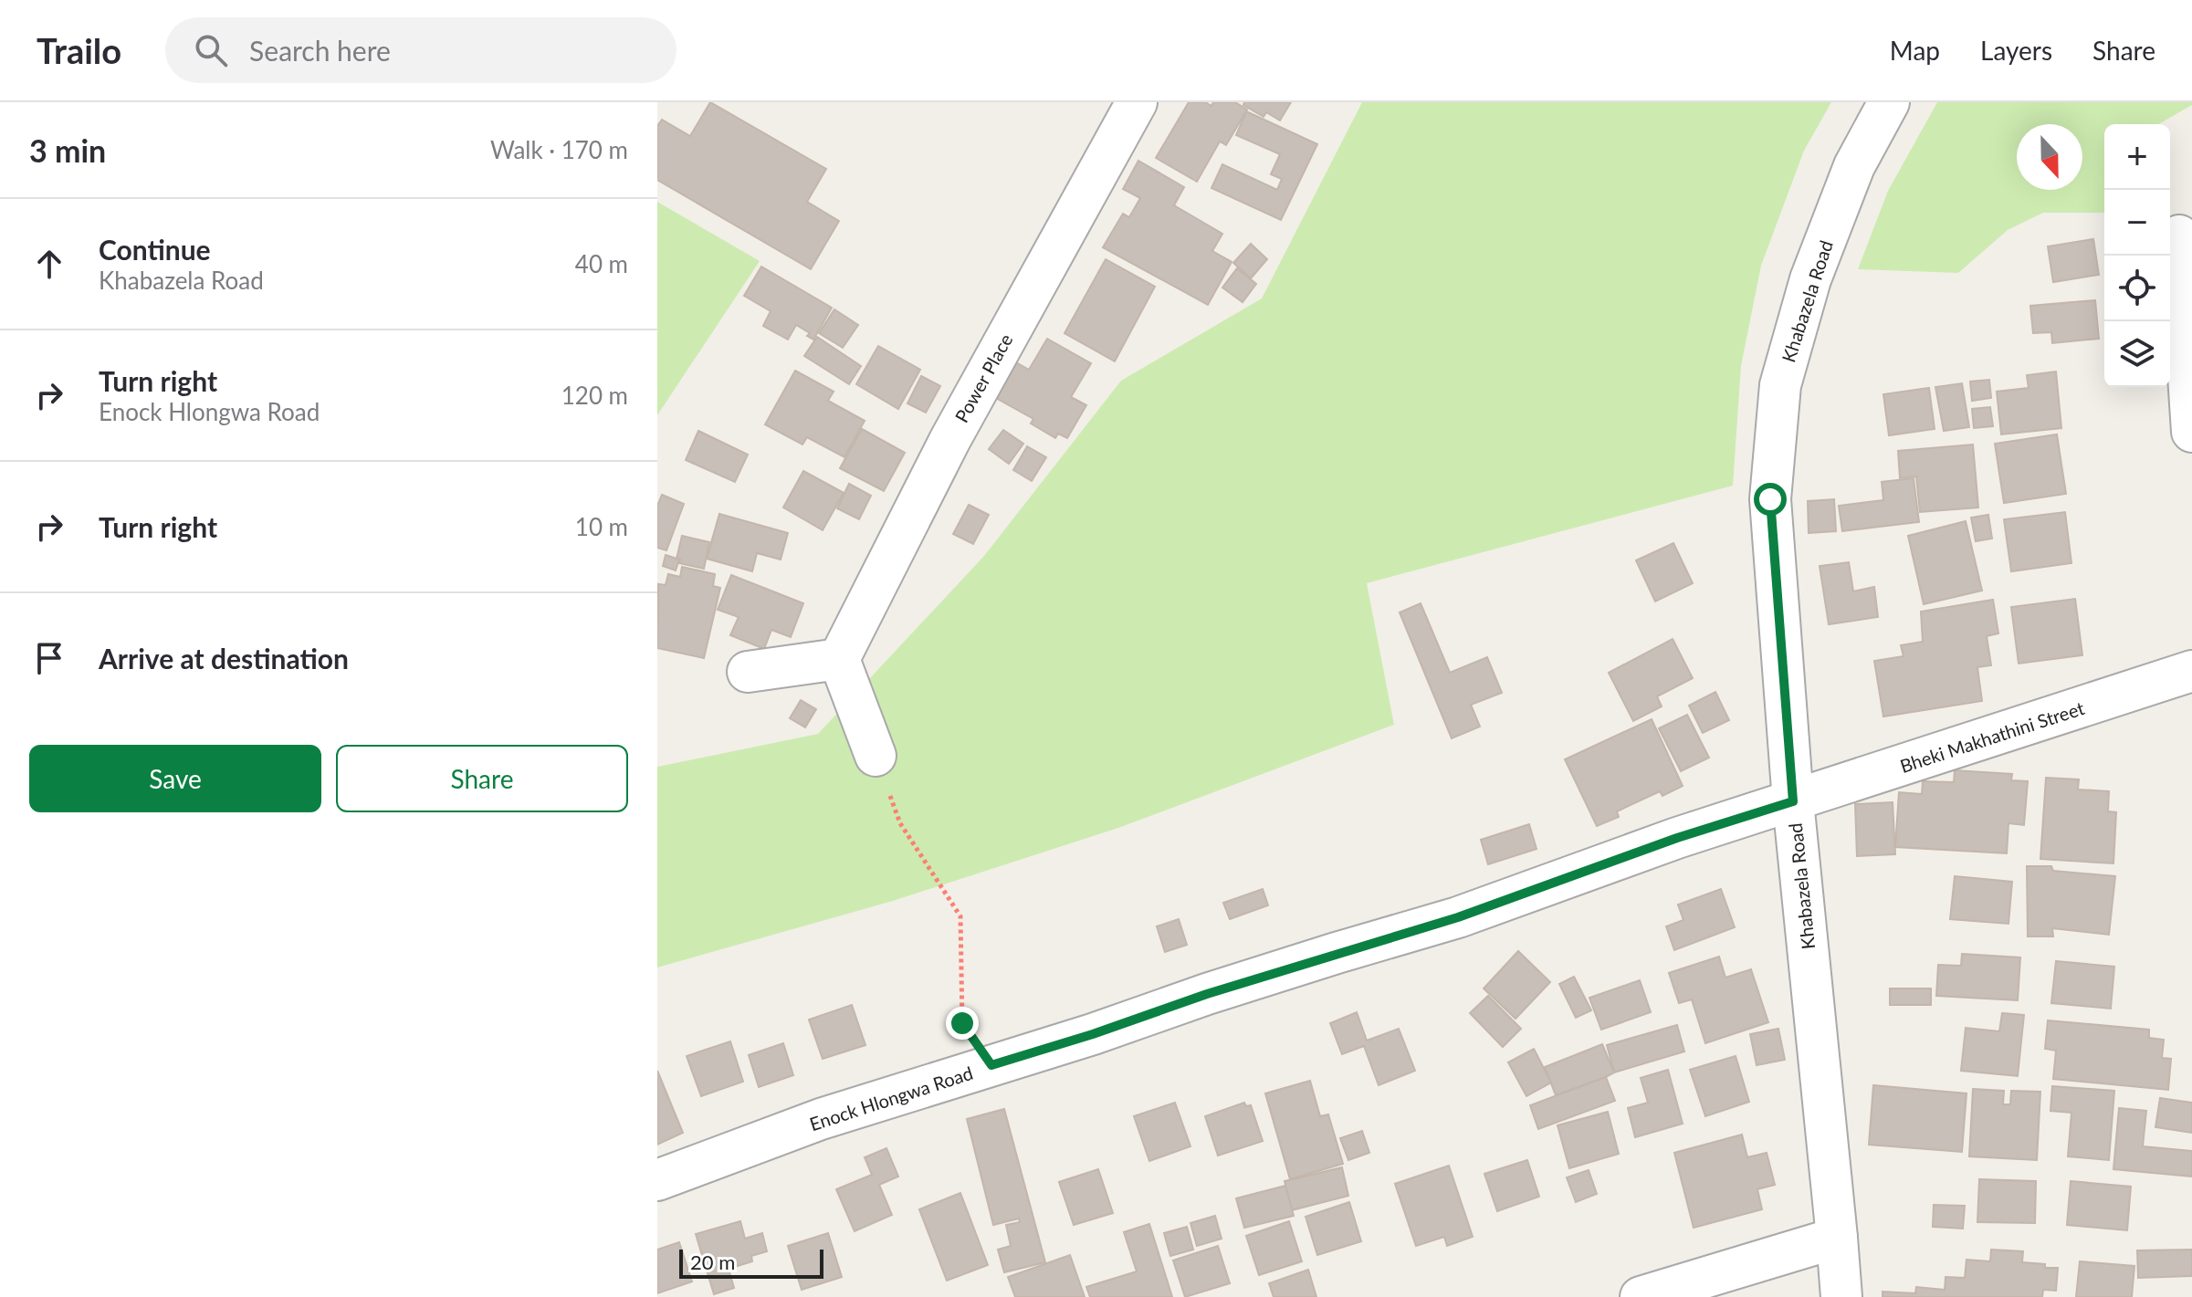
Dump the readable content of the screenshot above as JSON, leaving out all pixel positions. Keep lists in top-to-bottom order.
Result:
{
  "streets": {
    "street": [
      "Khabazela Road",
      "Power Place",
      "Bheki Makhathini Street",
      "Enock Hlongwa Road"
    ]
  },
  "crossings": [
    ["Khabazela Road", "Bheki Makhathini Street"],
    ["Khabazela Road", "Enock Hlongwa Road"],
    ["Bheki Makhathini Street", "Enock Hlongwa Road"]
  ],
  "scale_bar": "20 m",
  "north": "bottom",
  "page": {
    "header": "Trailo",
    "search": "Search here",
    "nav": ["Map", "Layers", "Share"],
    "heading": ["3 min", "Walk · 170 m"],
    "map_buttons": ["+", "−"],
    "list": [
      ["Continue", "Khabazela Road", "40 m"],
      ["Turn right", "Enock Hlongwa Road", "120 m"],
      ["Turn right", "10 m"],
      "Arrive at destination"
    ],
    "buttons": ["Save", "Share"],
    "scale": "20 m"
  }
}
